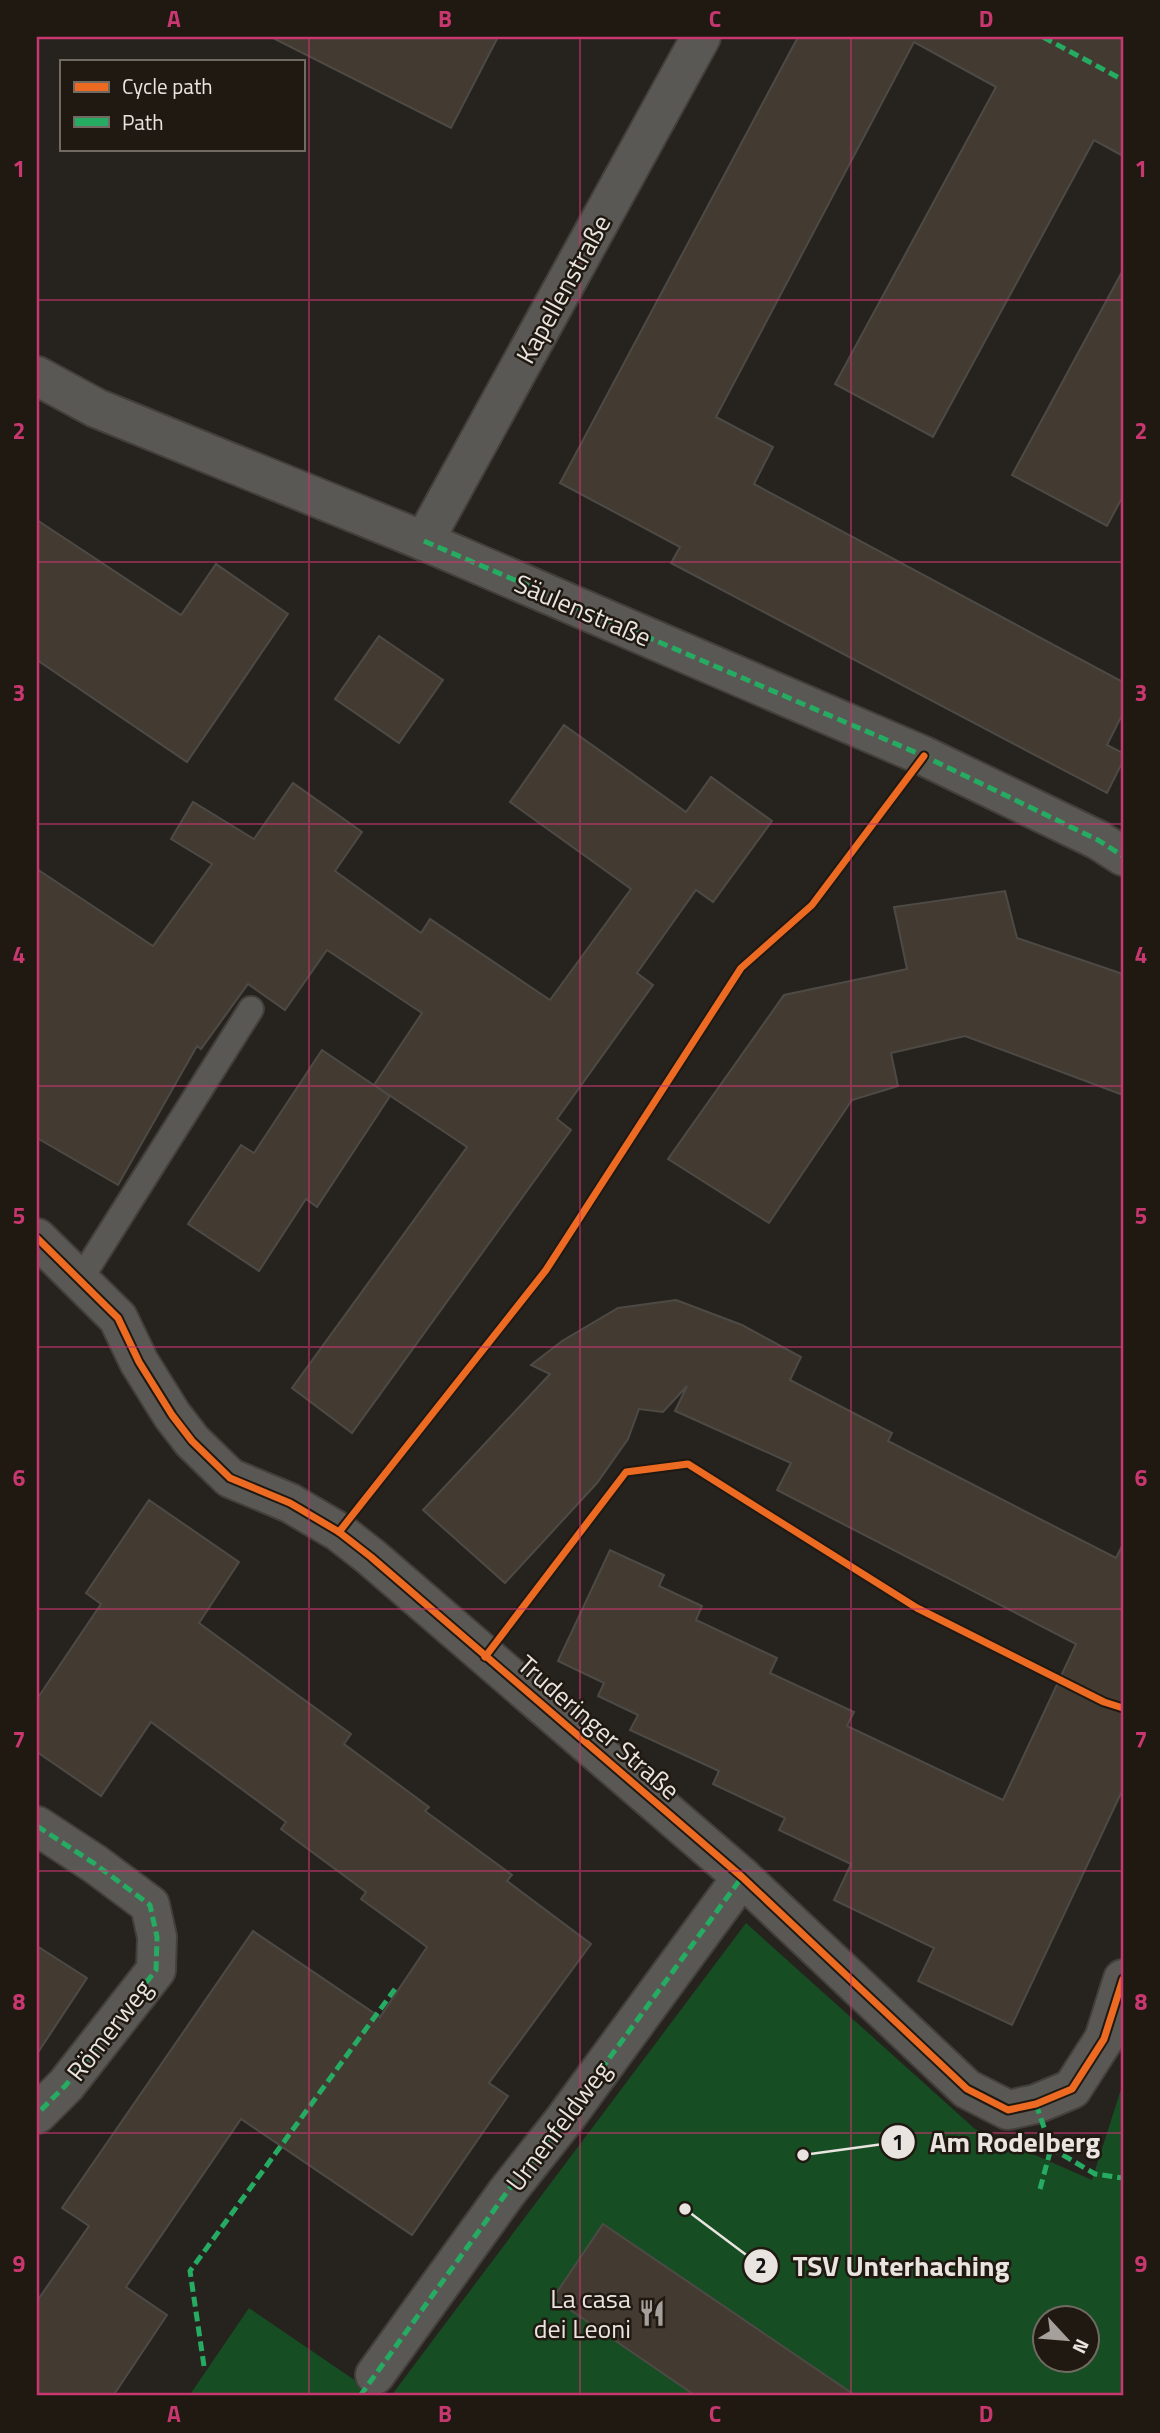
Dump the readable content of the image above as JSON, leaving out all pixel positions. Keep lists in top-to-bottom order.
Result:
{
  "streets": {
    "street": [
      "Kapellenstraße",
      "Säulenstraße",
      "Truderinger Straße",
      "Römerweg",
      "Urnenfeldweg"
    ]
  },
  "crossings": [
    ["Kapellenstraße", "Säulenstraße"],
    ["Truderinger Straße", "Urnenfeldweg"]
  ],
  "places": {
    "other": ["Am Rodelberg", "TSV Unterhaching"],
    "restaurant": ["La casa dei Leoni"]
  },
  "legend": ["Cycle path", "Path"],
  "north": "bottom right",
  "grid": {
    "columns": [
      "A",
      "B",
      "C",
      "D"
    ],
    "rows": [
      "1",
      "2",
      "3",
      "4",
      "5",
      "6",
      "7",
      "8",
      "9"
    ]
  }
}
